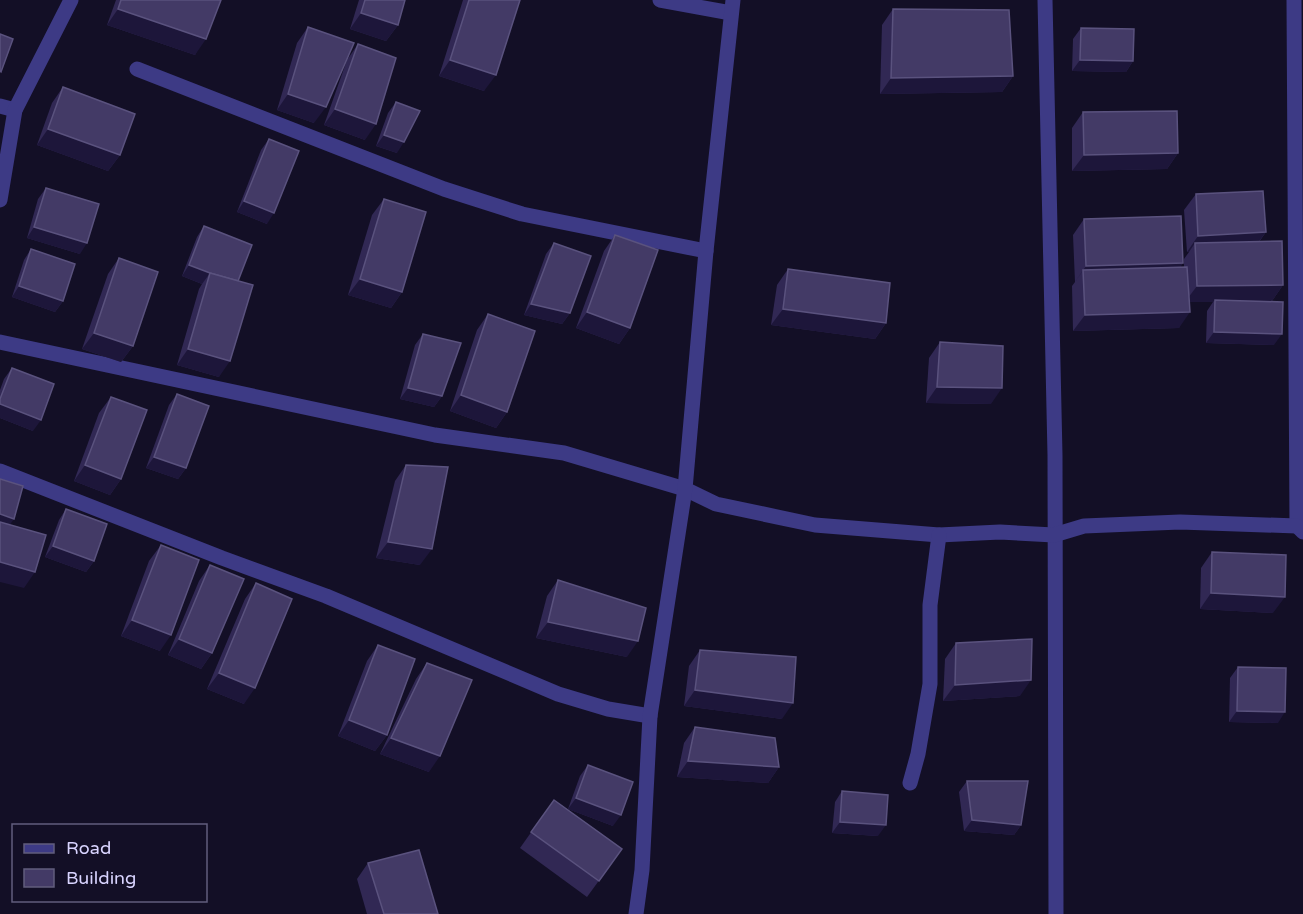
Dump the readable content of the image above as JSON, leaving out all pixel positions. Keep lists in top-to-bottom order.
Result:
{
  "legend": ["Road", "Building"]
}
